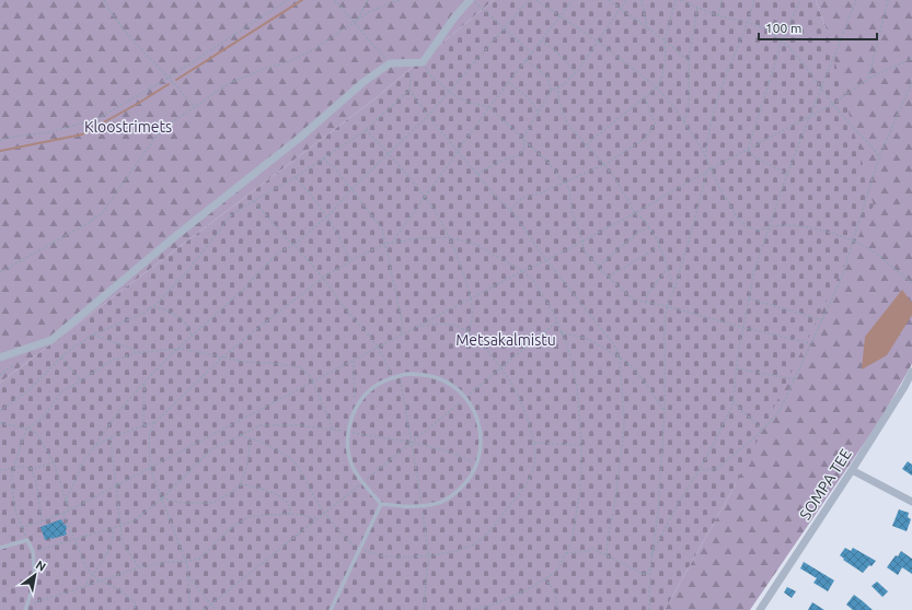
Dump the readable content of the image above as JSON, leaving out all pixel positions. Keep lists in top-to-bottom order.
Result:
{
  "streets": {
    "street": ["SOMPA TEE"]
  },
  "parks": ["Kloostrimets", "Metsakalmistu"],
  "scale_bar": "100 m",
  "north": "top right"
}
